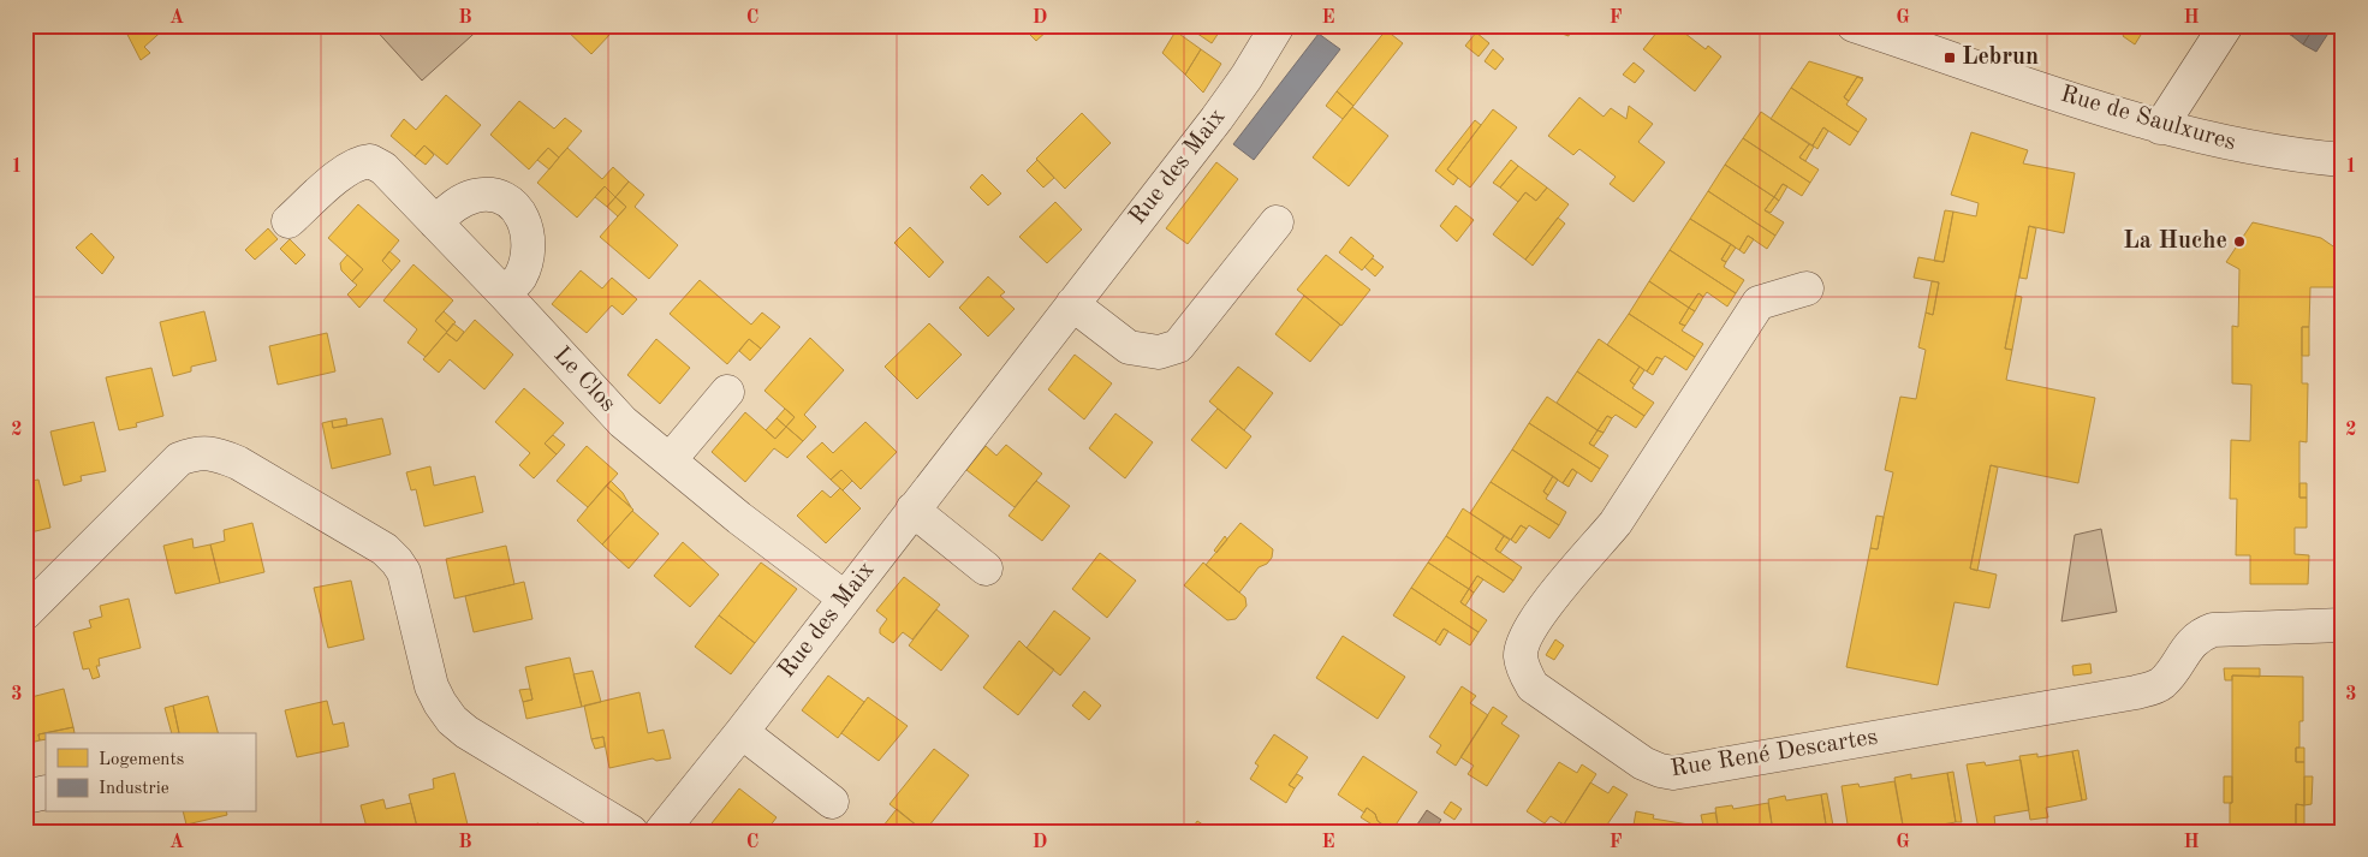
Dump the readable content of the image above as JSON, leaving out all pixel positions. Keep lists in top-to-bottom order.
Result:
{
  "streets": {
    "street": [
      "Rue de Saulxures",
      "Rue des Maix",
      "Le Clos",
      "Rue René Descartes"
    ]
  },
  "crossings": [
    ["Rue des Maix", "Le Clos"]
  ],
  "places": {
    "transit": ["Lebrun"],
    "other": ["La Huche"]
  },
  "legend": ["Logements", "Industrie"],
  "grid": {
    "columns": [
      "A",
      "B",
      "C",
      "D",
      "E",
      "F",
      "G",
      "H"
    ],
    "rows": ["1", "2", "3"]
  }
}
